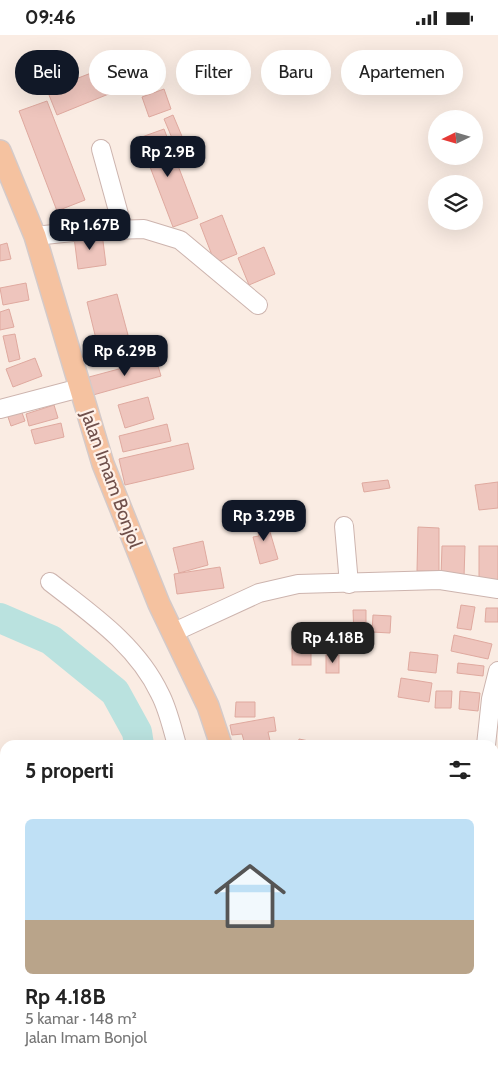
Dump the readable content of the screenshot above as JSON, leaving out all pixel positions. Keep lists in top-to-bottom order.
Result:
{
  "streets": {
    "main road": ["Jalan Imam Bonjol"]
  },
  "north": "left",
  "page": {
    "status": "09:46",
    "chip": [
      "Beli",
      "Sewa",
      "Filter",
      "Baru",
      "Apartemen"
    ],
    "price": [
      "Rp 2.9B",
      "Rp 1.67B",
      "Rp 6.29B",
      "Rp 3.29B",
      "Rp 4.18B"
    ],
    "heading": "5 properti",
    "list": [
      {
        "name": "Rp 4.18B",
        "note": "5 kamar · 148 m² · Jalan Imam Bonjol"
      }
    ]
  }
}
